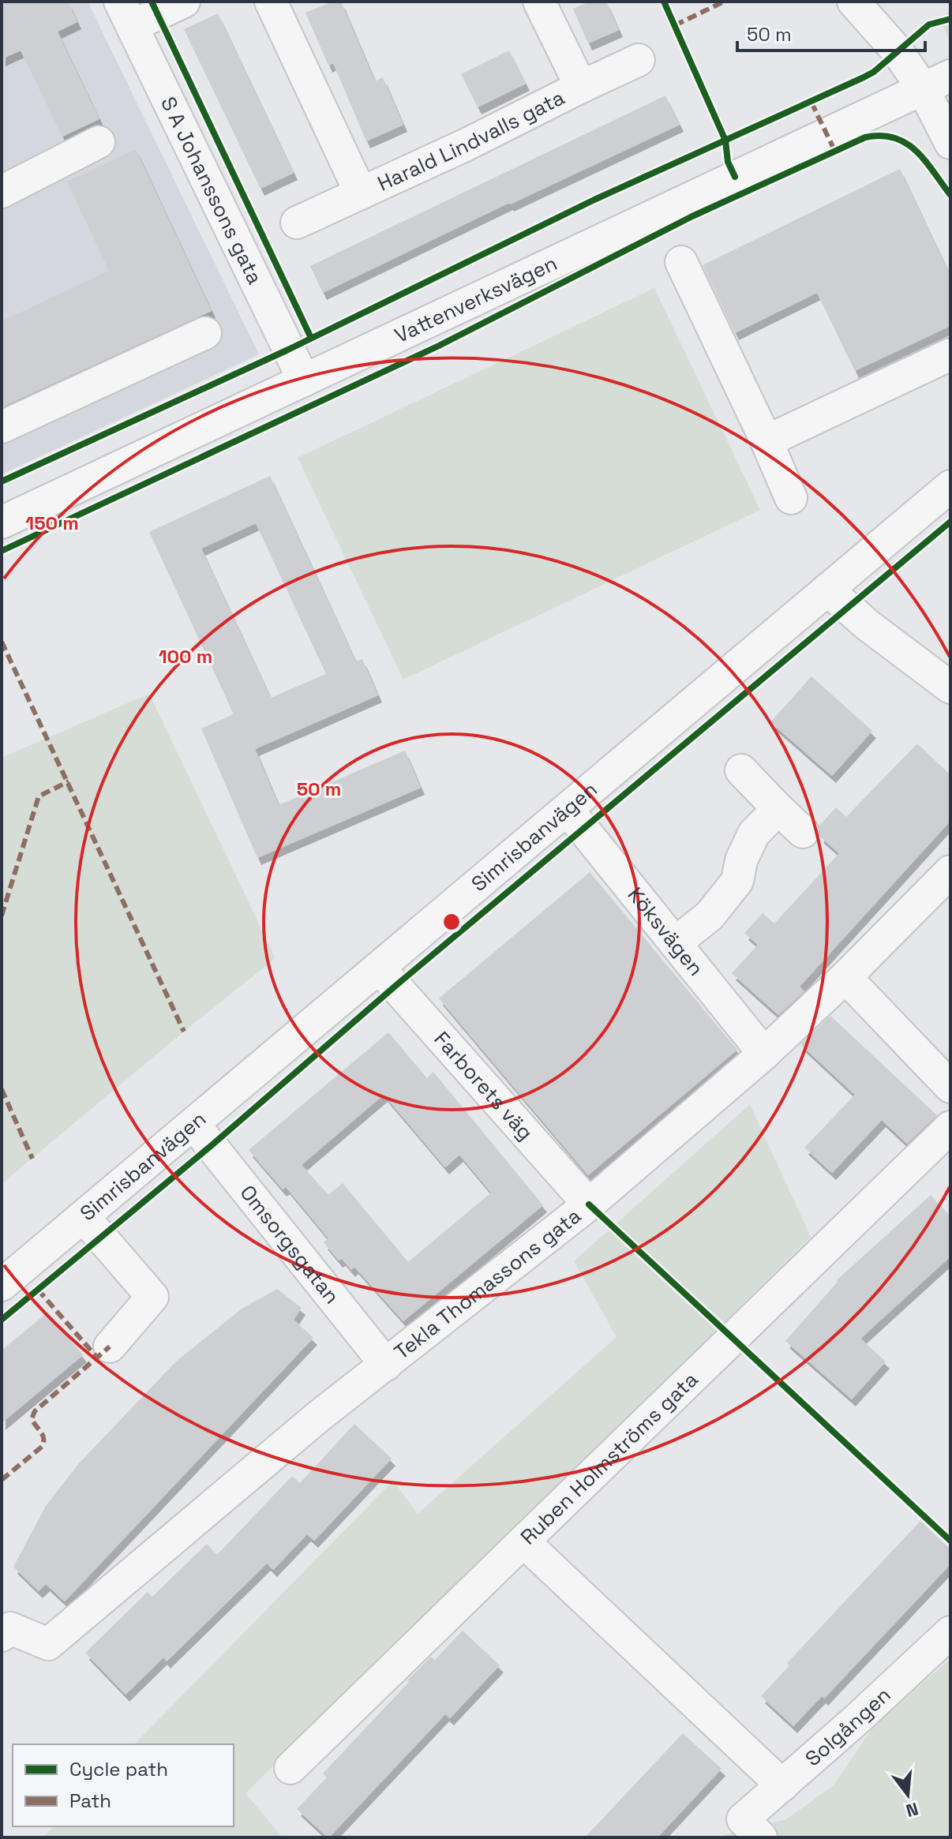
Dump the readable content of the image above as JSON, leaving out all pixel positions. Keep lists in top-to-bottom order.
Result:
{
  "streets": {
    "street": [
      "Harald Lindvalls gata",
      "S A Johanssons gata",
      "Vattenverksvägen",
      "Simrisbanvägen",
      "Köksvägen",
      "Farborets väg",
      "Omsorgsgatan",
      "Tekla Thomassons gata",
      "Ruben Holmströms gata",
      "Solgången"
    ]
  },
  "crossings": [
    ["S A Johanssons gata", "Vattenverksvägen"],
    ["Simrisbanvägen", "Köksvägen"],
    ["Simrisbanvägen", "Farborets väg"],
    ["Simrisbanvägen", "Omsorgsgatan"],
    ["Köksvägen", "Tekla Thomassons gata"],
    ["Farborets väg", "Tekla Thomassons gata"],
    ["Omsorgsgatan", "Tekla Thomassons gata"],
    ["Ruben Holmströms gata", "Solgången"]
  ],
  "legend": ["Cycle path", "Path"],
  "scale_bar": "50 m",
  "north": "bottom",
  "rings": ["150 m", "100 m", "50 m"]
}
